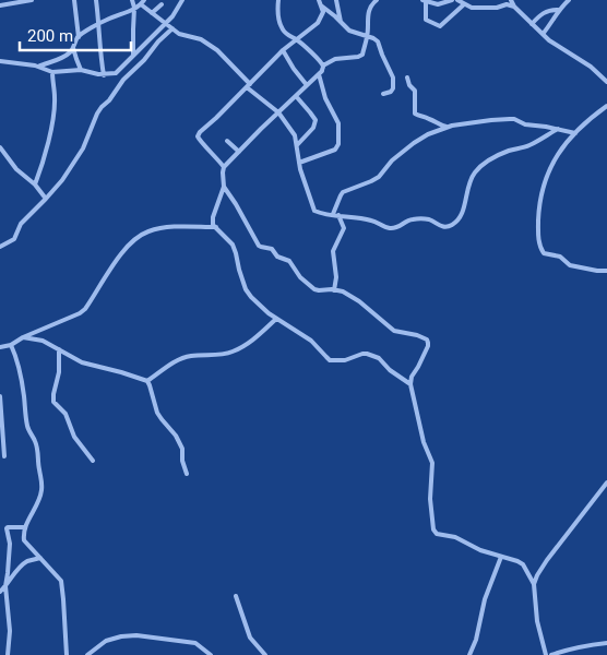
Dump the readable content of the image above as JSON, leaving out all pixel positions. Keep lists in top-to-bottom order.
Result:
{
  "scale_bar": "200 m"
}
